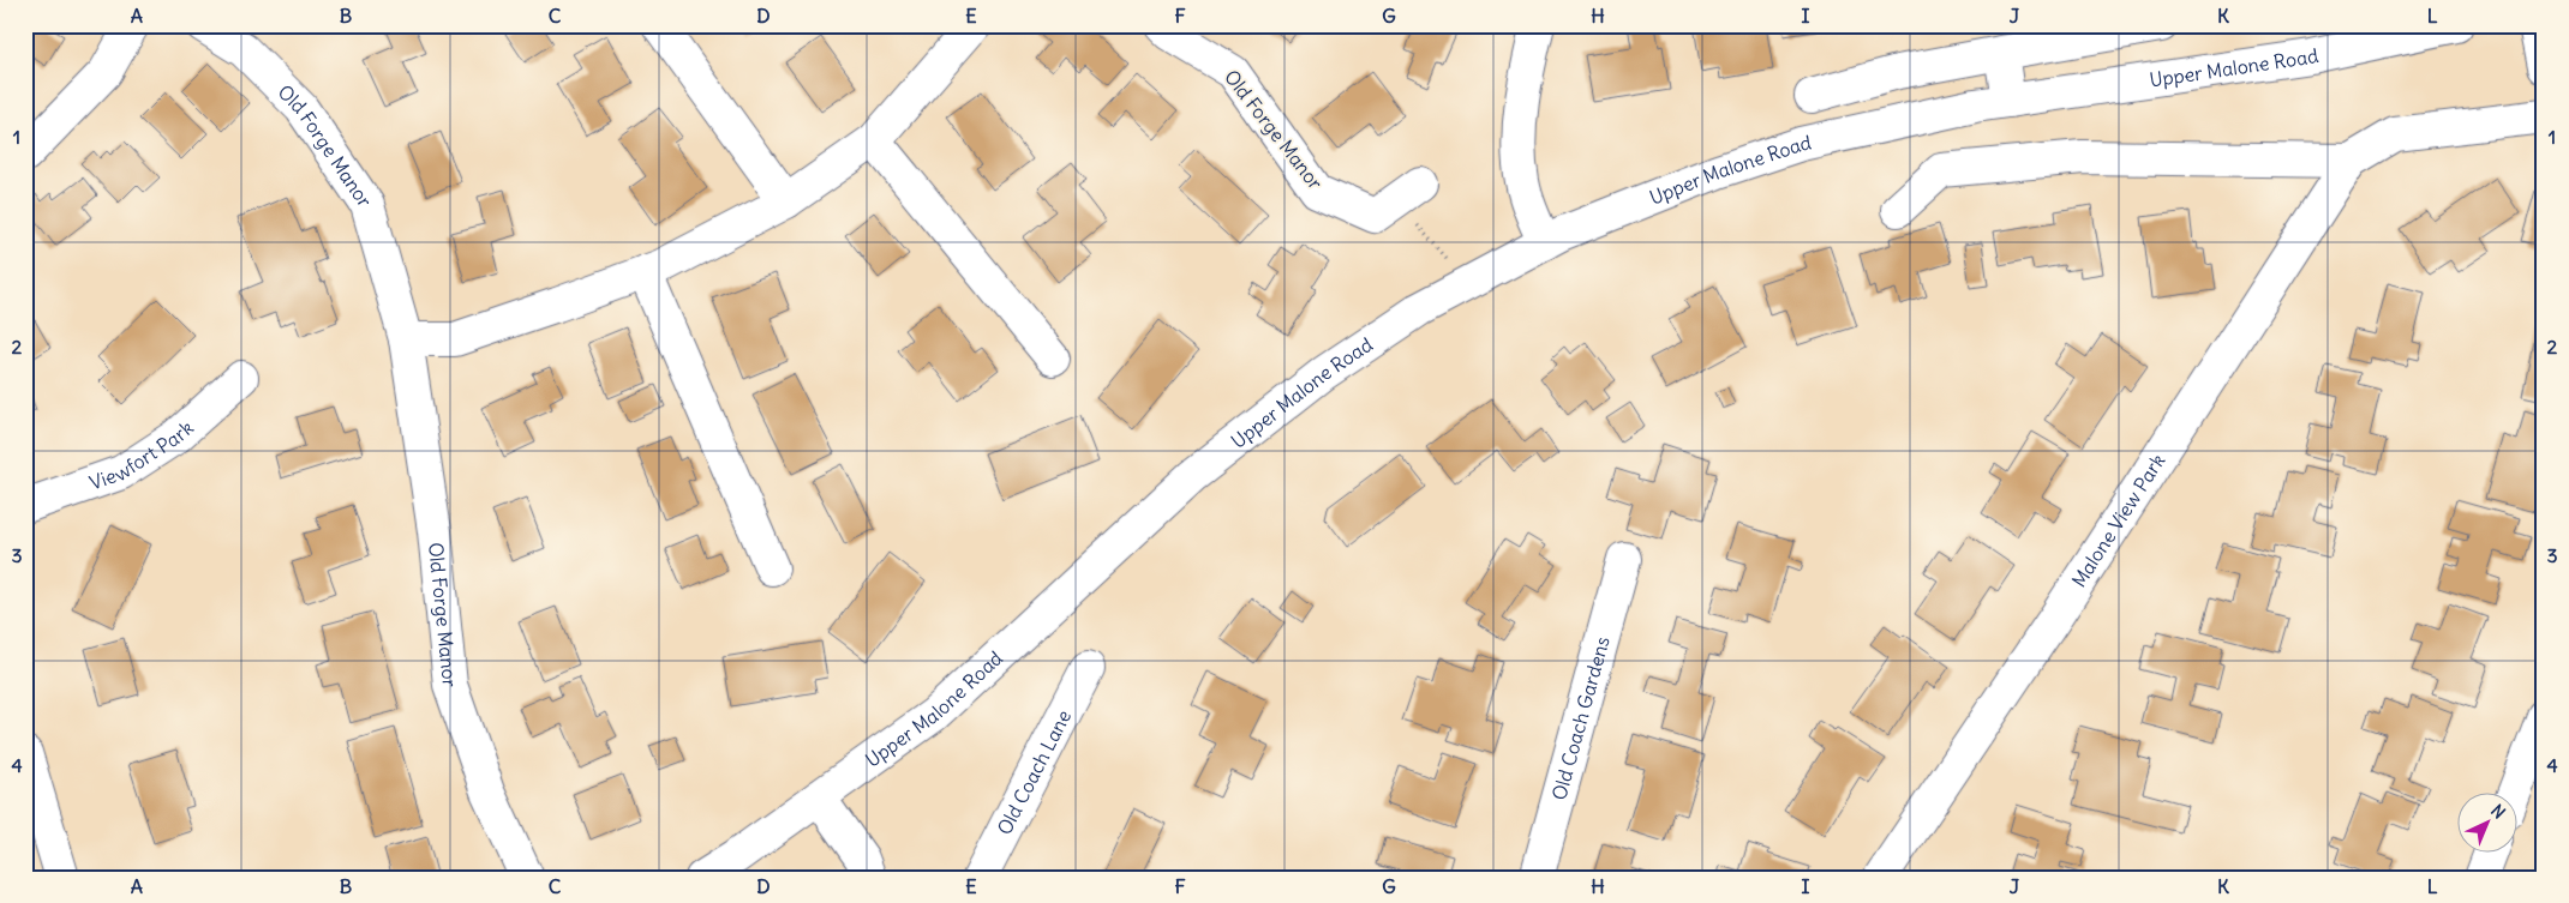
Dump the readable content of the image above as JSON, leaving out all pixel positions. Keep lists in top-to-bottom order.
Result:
{
  "streets": {
    "street": [
      "Upper Malone Road",
      "Old Forge Manor",
      "Viewfort Park",
      "Malone View Park",
      "Old Coach Gardens",
      "Old Coach Lane"
    ]
  },
  "north": "top right",
  "grid": {
    "columns": [
      "A",
      "B",
      "C",
      "D",
      "E",
      "F",
      "G",
      "H",
      "I",
      "J",
      "K",
      "L"
    ],
    "rows": [
      "1",
      "2",
      "3",
      "4"
    ]
  }
}
